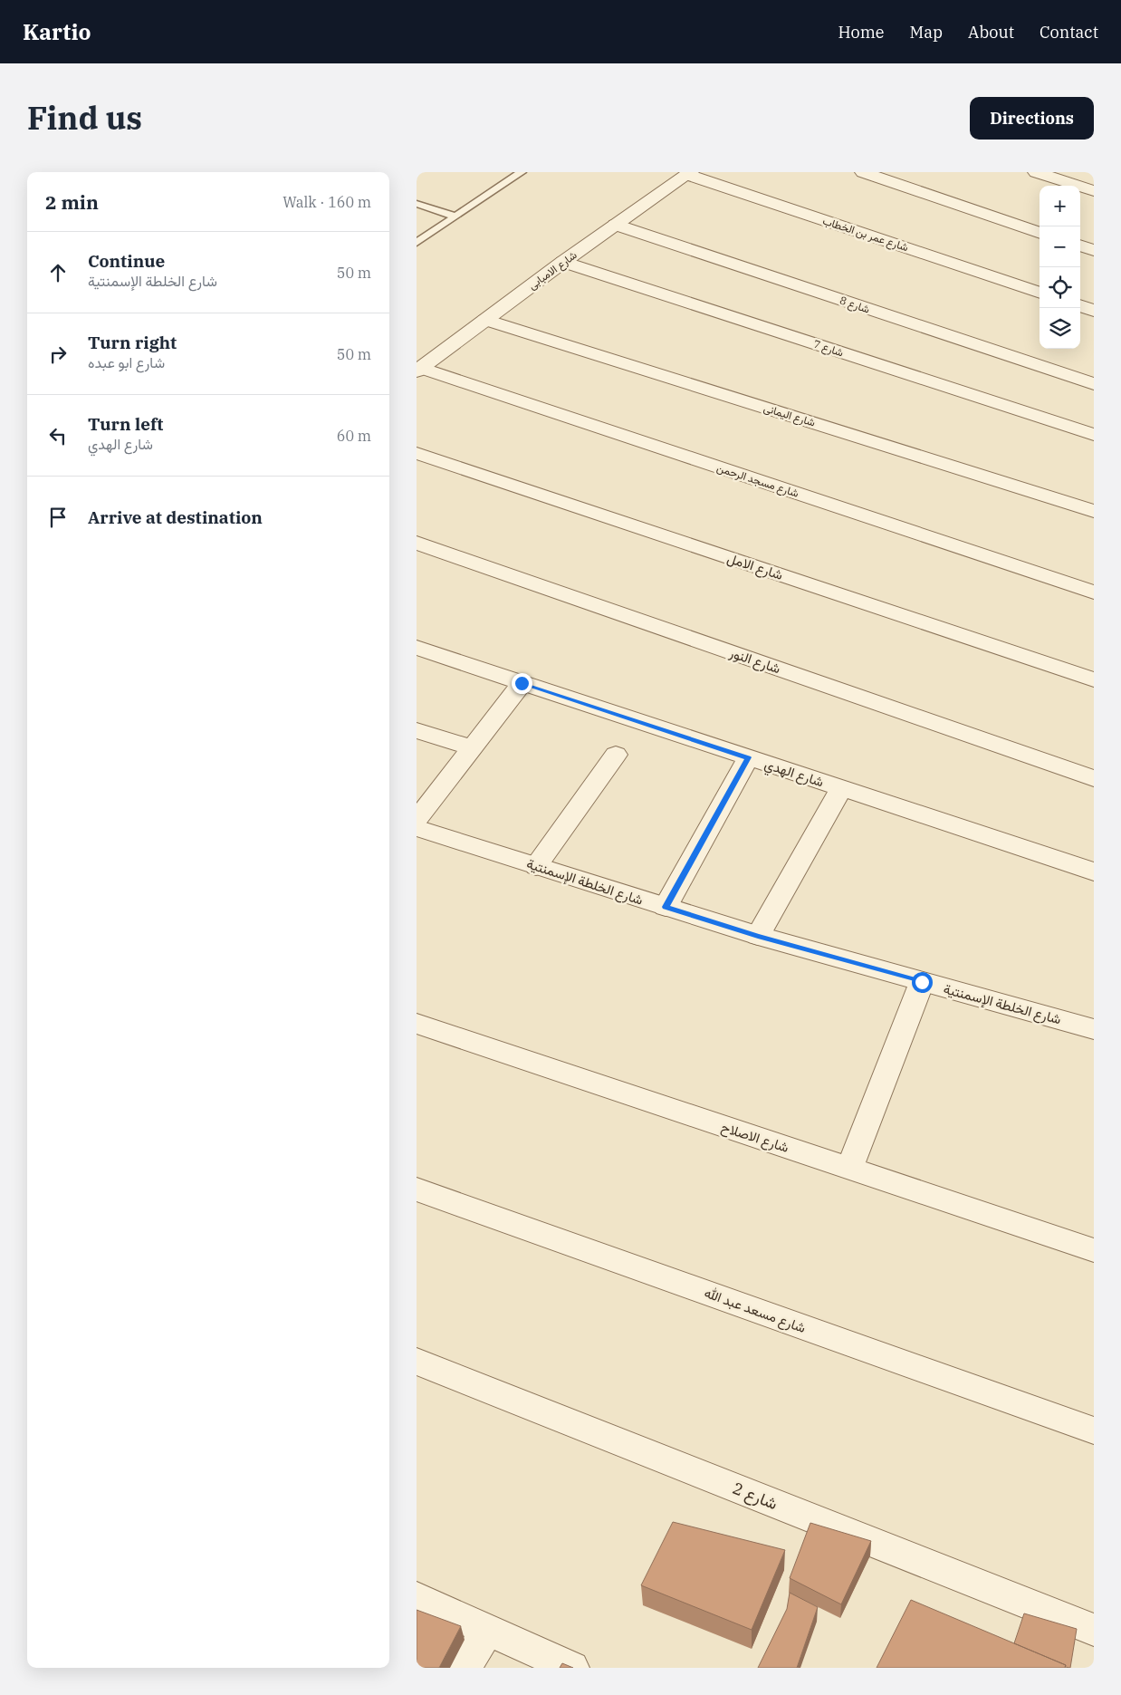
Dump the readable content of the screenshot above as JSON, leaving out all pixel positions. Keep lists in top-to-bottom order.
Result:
{
  "streets": {
    "street": [
      "شارع عمر بن الخطاب",
      "شارع الامبابى",
      "شارع 8",
      "شارع 7",
      "شارع اليمانى",
      "شارع مسجد الرحمن",
      "شارع الامل",
      "شارع النور",
      "شارع الهدي",
      "شارع الخلطة الإسمنتية",
      "شارع الاصلاح",
      "شارع مسعد عبد الله",
      "شارع 2"
    ]
  },
  "crossings": [
    ["شارع عمر بن الخطاب", "شارع الامبابى"],
    ["شارع الامبابى", "شارع 8"],
    ["شارع الامبابى", "شارع 7"],
    ["شارع الامبابى", "شارع اليمانى"],
    ["شارع الامبابى", "شارع مسجد الرحمن"]
  ],
  "page": {
    "header": "Kartio",
    "nav": [
      "Home",
      "Map",
      "About",
      "Contact"
    ],
    "title": "Find us",
    "buttons": "Directions",
    "heading": ["2 min", "Walk · 160 m"],
    "map_buttons": ["+", "−"],
    "list": [
      ["Continue", "شارع الخلطة الإسمنتية", "50 m"],
      ["Turn right", "شارع ابو عبده", "50 m"],
      ["Turn left", "شارع الهدي", "60 m"],
      "Arrive at destination"
    ]
  }
}
